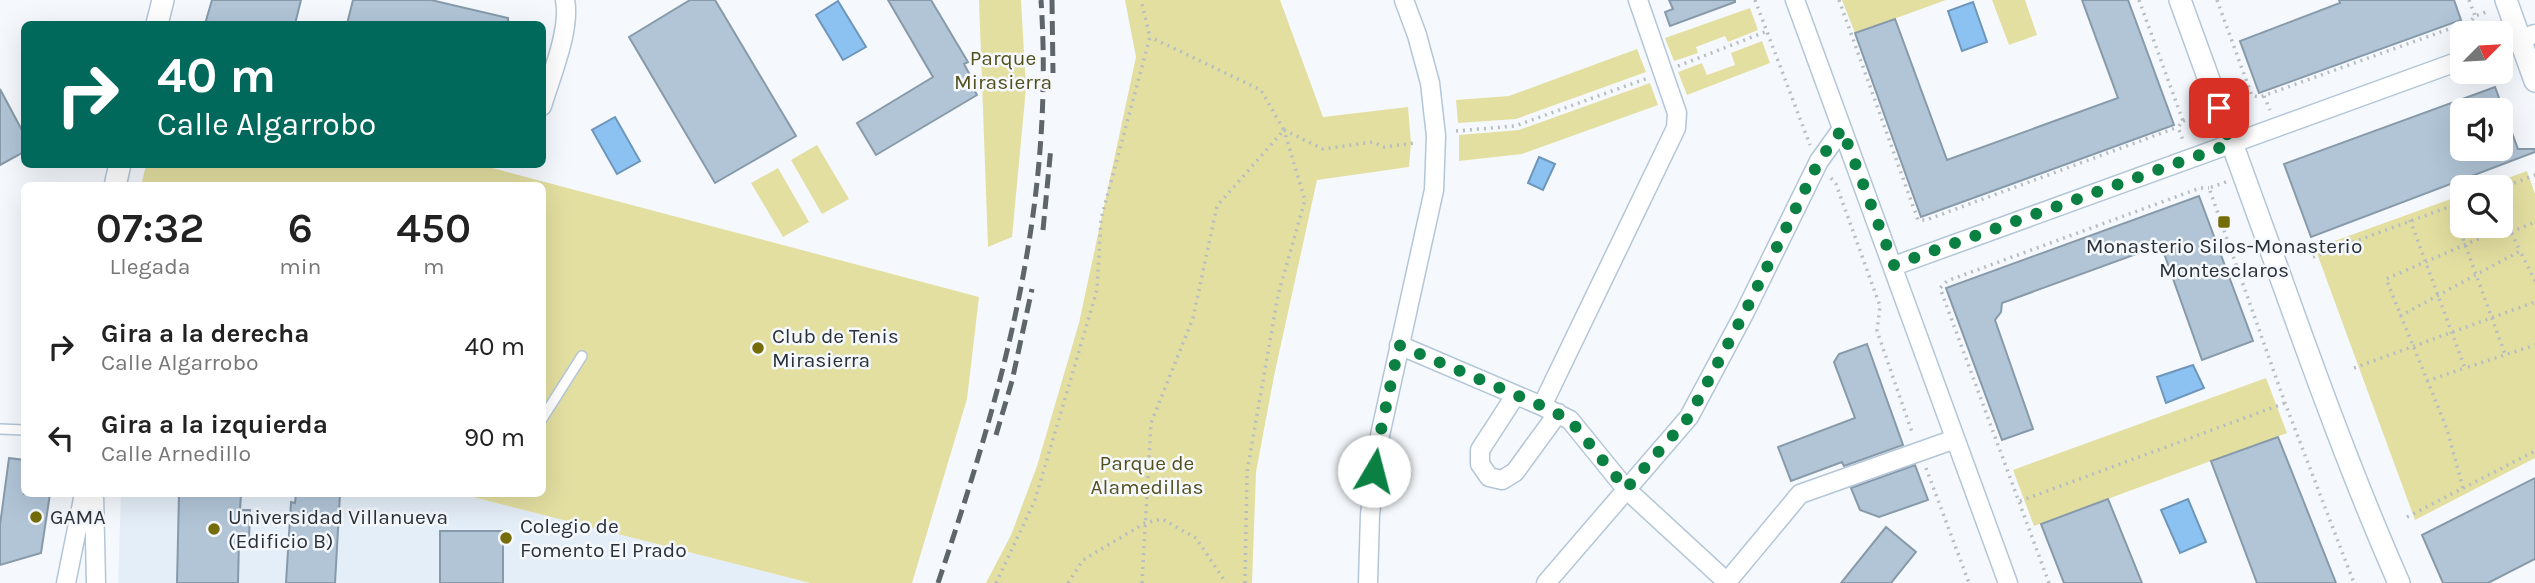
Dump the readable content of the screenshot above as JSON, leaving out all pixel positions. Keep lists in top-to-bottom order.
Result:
{
  "parks": ["Parque Mirasierra", "Parque de Alamedillas"],
  "places": {
    "transit": ["Monasterio Silos-Monasterio Montesclaros"],
    "other": [
      "Club de Tenis Mirasierra",
      "GAMA",
      "Universidad Villanueva (Edificio B)",
      "Colegio de Fomento El Prado"
    ]
  },
  "north": "top right",
  "page": {
    "turn": ["40 m", "Calle Algarrobo"],
    "eta": [
      "07:32",
      "Llegada",
      "6",
      "min",
      "450",
      "m"
    ],
    "list": [
      {
        "name": "Gira a la derecha",
        "note": "Calle Algarrobo",
        "value": "40 m"
      },
      {
        "name": "Gira a la izquierda",
        "note": "Calle Arnedillo",
        "value": "90 m"
      }
    ]
  }
}
